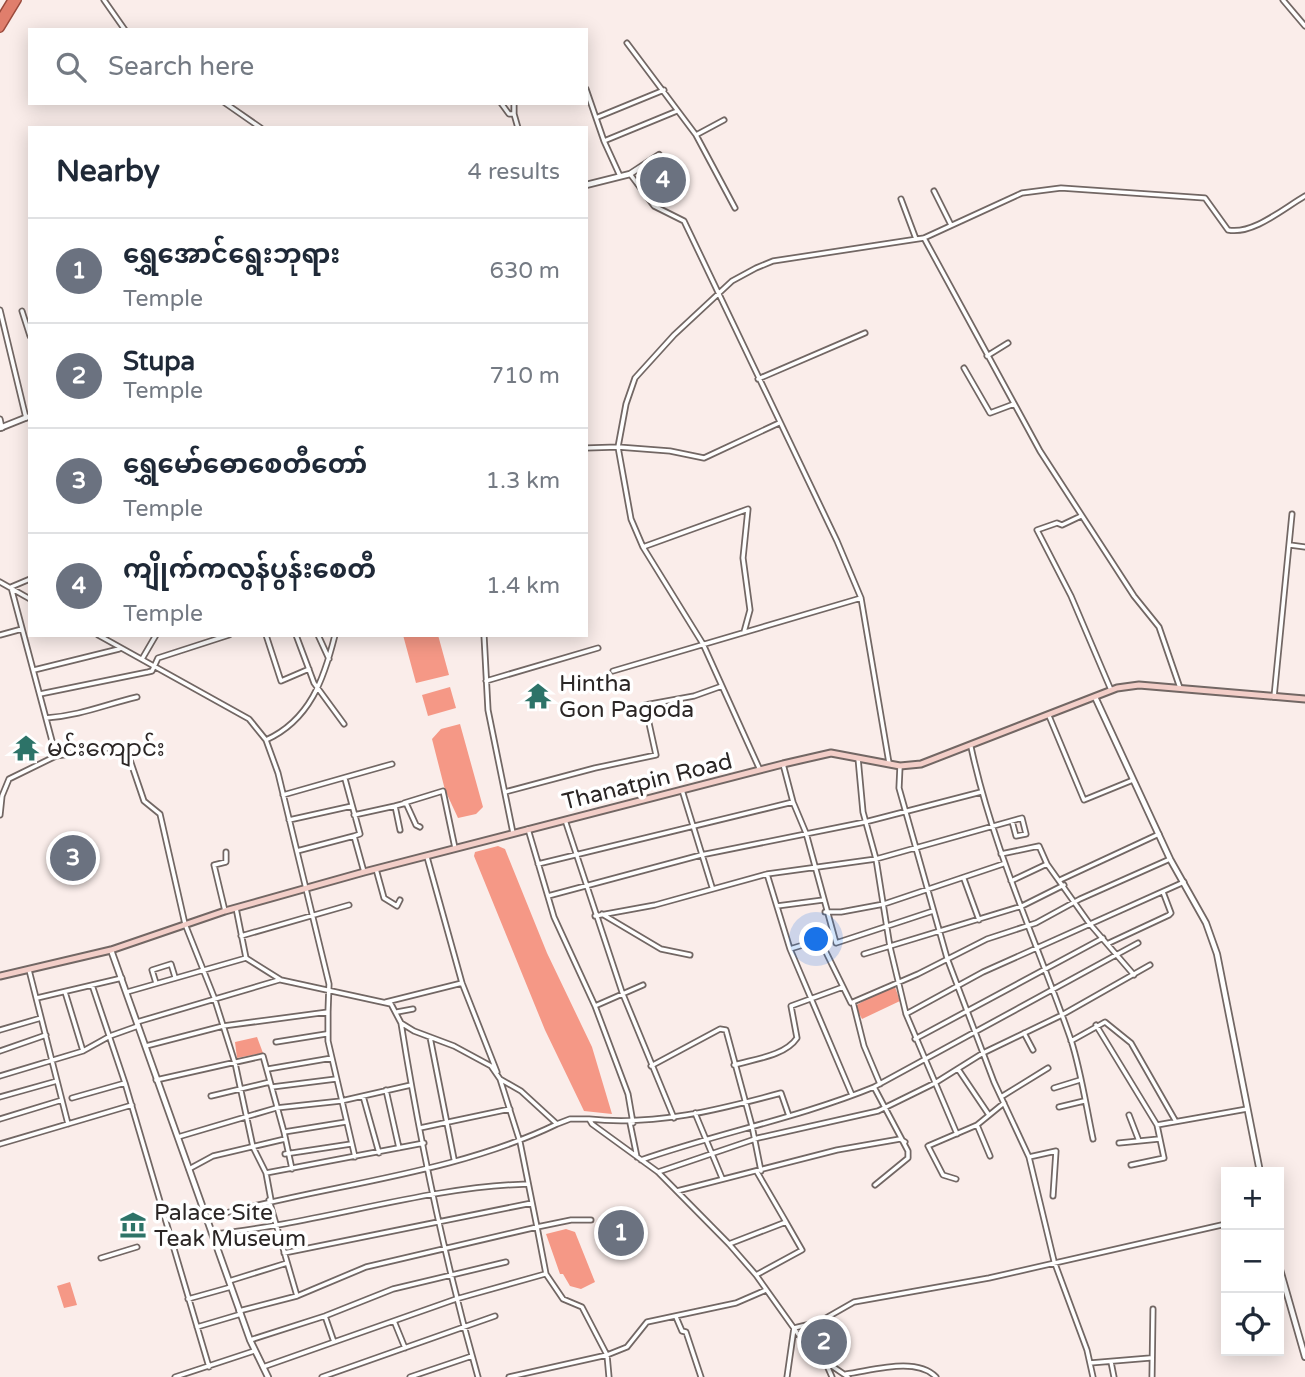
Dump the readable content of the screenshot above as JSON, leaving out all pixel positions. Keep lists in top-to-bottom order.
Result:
{
  "streets": {
    "main road": ["Thanatpin Road"]
  },
  "places": {
    "temple": ["Hintha Gon Pagoda", "မင်းကျောင်း"],
    "museum": ["Palace Site Teak Museum"]
  },
  "page": {
    "search": "Search here",
    "heading": ["Nearby", "4 results"],
    "pins": [
      "4",
      "3",
      "1",
      "2"
    ],
    "list": [
      {
        "mark": "1",
        "name": "ရွှေအောင်ရွေးဘုရား",
        "note": "Temple",
        "value": "630 m"
      },
      {
        "mark": "2",
        "name": "Stupa",
        "note": "Temple",
        "value": "710 m"
      },
      {
        "mark": "3",
        "name": "ရွှေမော်ဓောစေတီတော်",
        "note": "Temple",
        "value": "1.3 km"
      },
      {
        "mark": "4",
        "name": "ကျိုက်ကလွန်ပွန်းစေတီ",
        "note": "Temple",
        "value": "1.4 km"
      }
    ],
    "map_buttons": ["+", "−"]
  }
}
